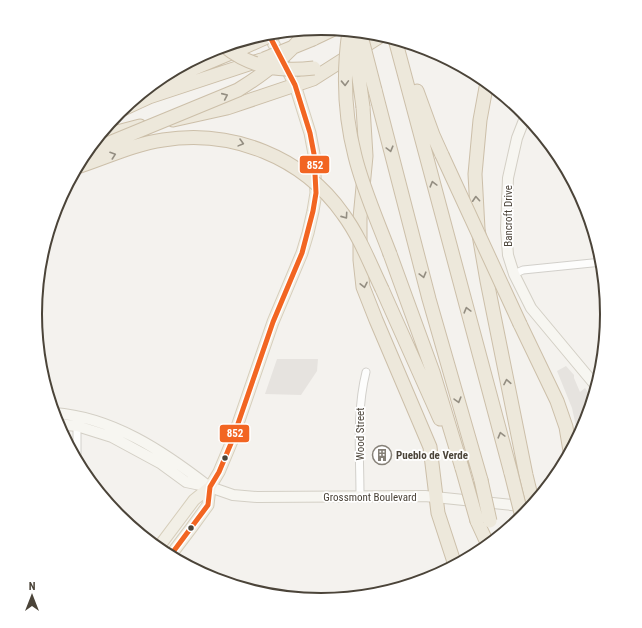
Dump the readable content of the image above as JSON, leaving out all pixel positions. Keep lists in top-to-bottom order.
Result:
{
  "streets": {
    "main road": ["Bancroft Drive", "Grossmont Boulevard"],
    "street": ["Wood Street"]
  },
  "crossings": [
    ["Wood Street", "Grossmont Boulevard"]
  ],
  "places": {
    "building": ["Pueblo de Verde"]
  },
  "lines": ["transit line 852"],
  "north": "top"
}
